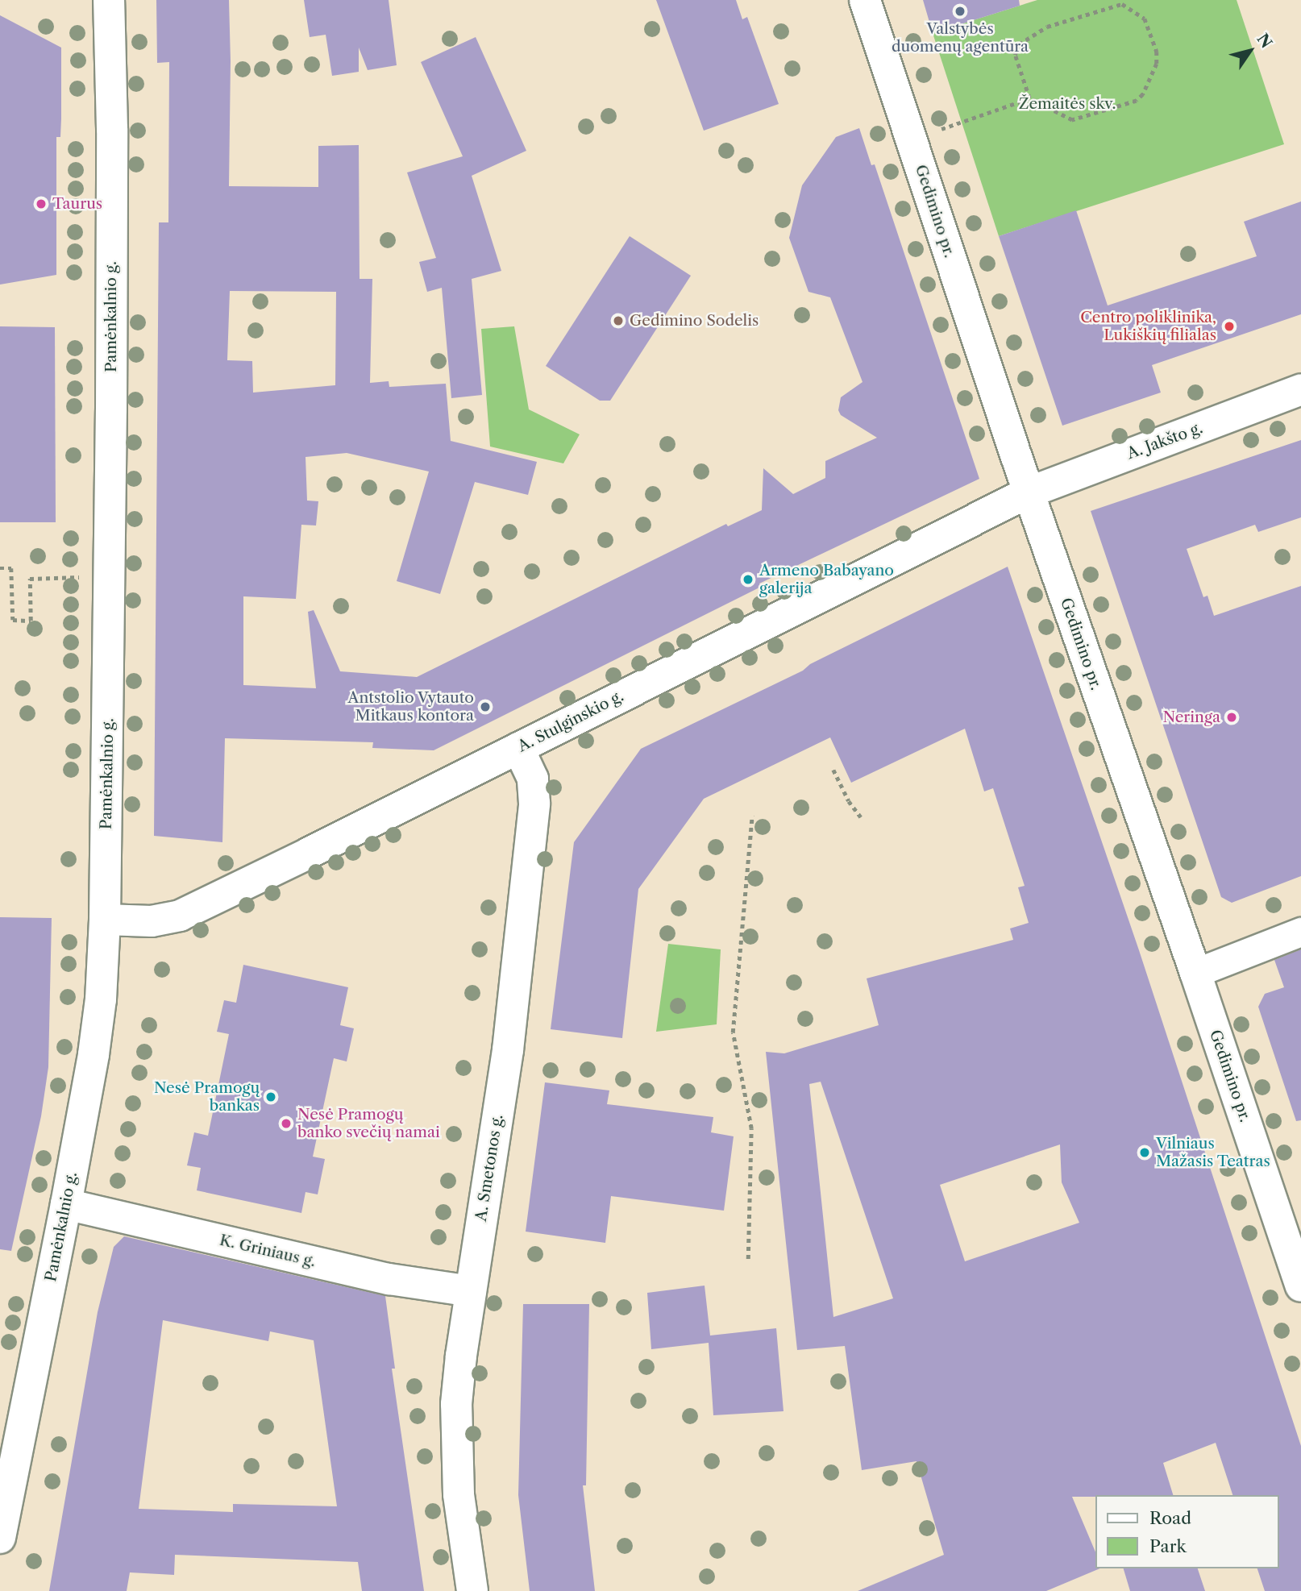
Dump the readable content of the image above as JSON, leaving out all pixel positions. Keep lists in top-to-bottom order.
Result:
{
  "streets": {
    "main road": [
      "Gedimino pr.",
      "Pamėnkalnio g.",
      "A. Jakšto g.",
      "A. Stulginskio g.",
      "A. Smetonos g.",
      "K. Griniaus g."
    ]
  },
  "crossings": [
    ["Gedimino pr.", "A. Jakšto g."],
    ["Gedimino pr.", "A. Stulginskio g."],
    ["Pamėnkalnio g.", "A. Stulginskio g."],
    ["Pamėnkalnio g.", "K. Griniaus g."],
    ["A. Jakšto g.", "A. Stulginskio g."],
    ["A. Stulginskio g.", "A. Smetonos g."],
    ["A. Smetonos g.", "K. Griniaus g."]
  ],
  "parks": ["Žemaitės skv."],
  "places": [
    "Valstybės duomenų agentūra",
    "Taurus",
    "Gedimino Sodelis",
    "Centro poliklinika, Lukiškių filialas",
    "Armeno Babayano galerija",
    "Antstolio Vytauto Mitkaus kontora",
    "Neringa",
    "Nesė Pramogų bankas",
    "Nesė Pramogų banko svečių namai",
    "Vilniaus Mažasis Teatras"
  ],
  "legend": ["Road", "Park"],
  "north": "top right"
}
